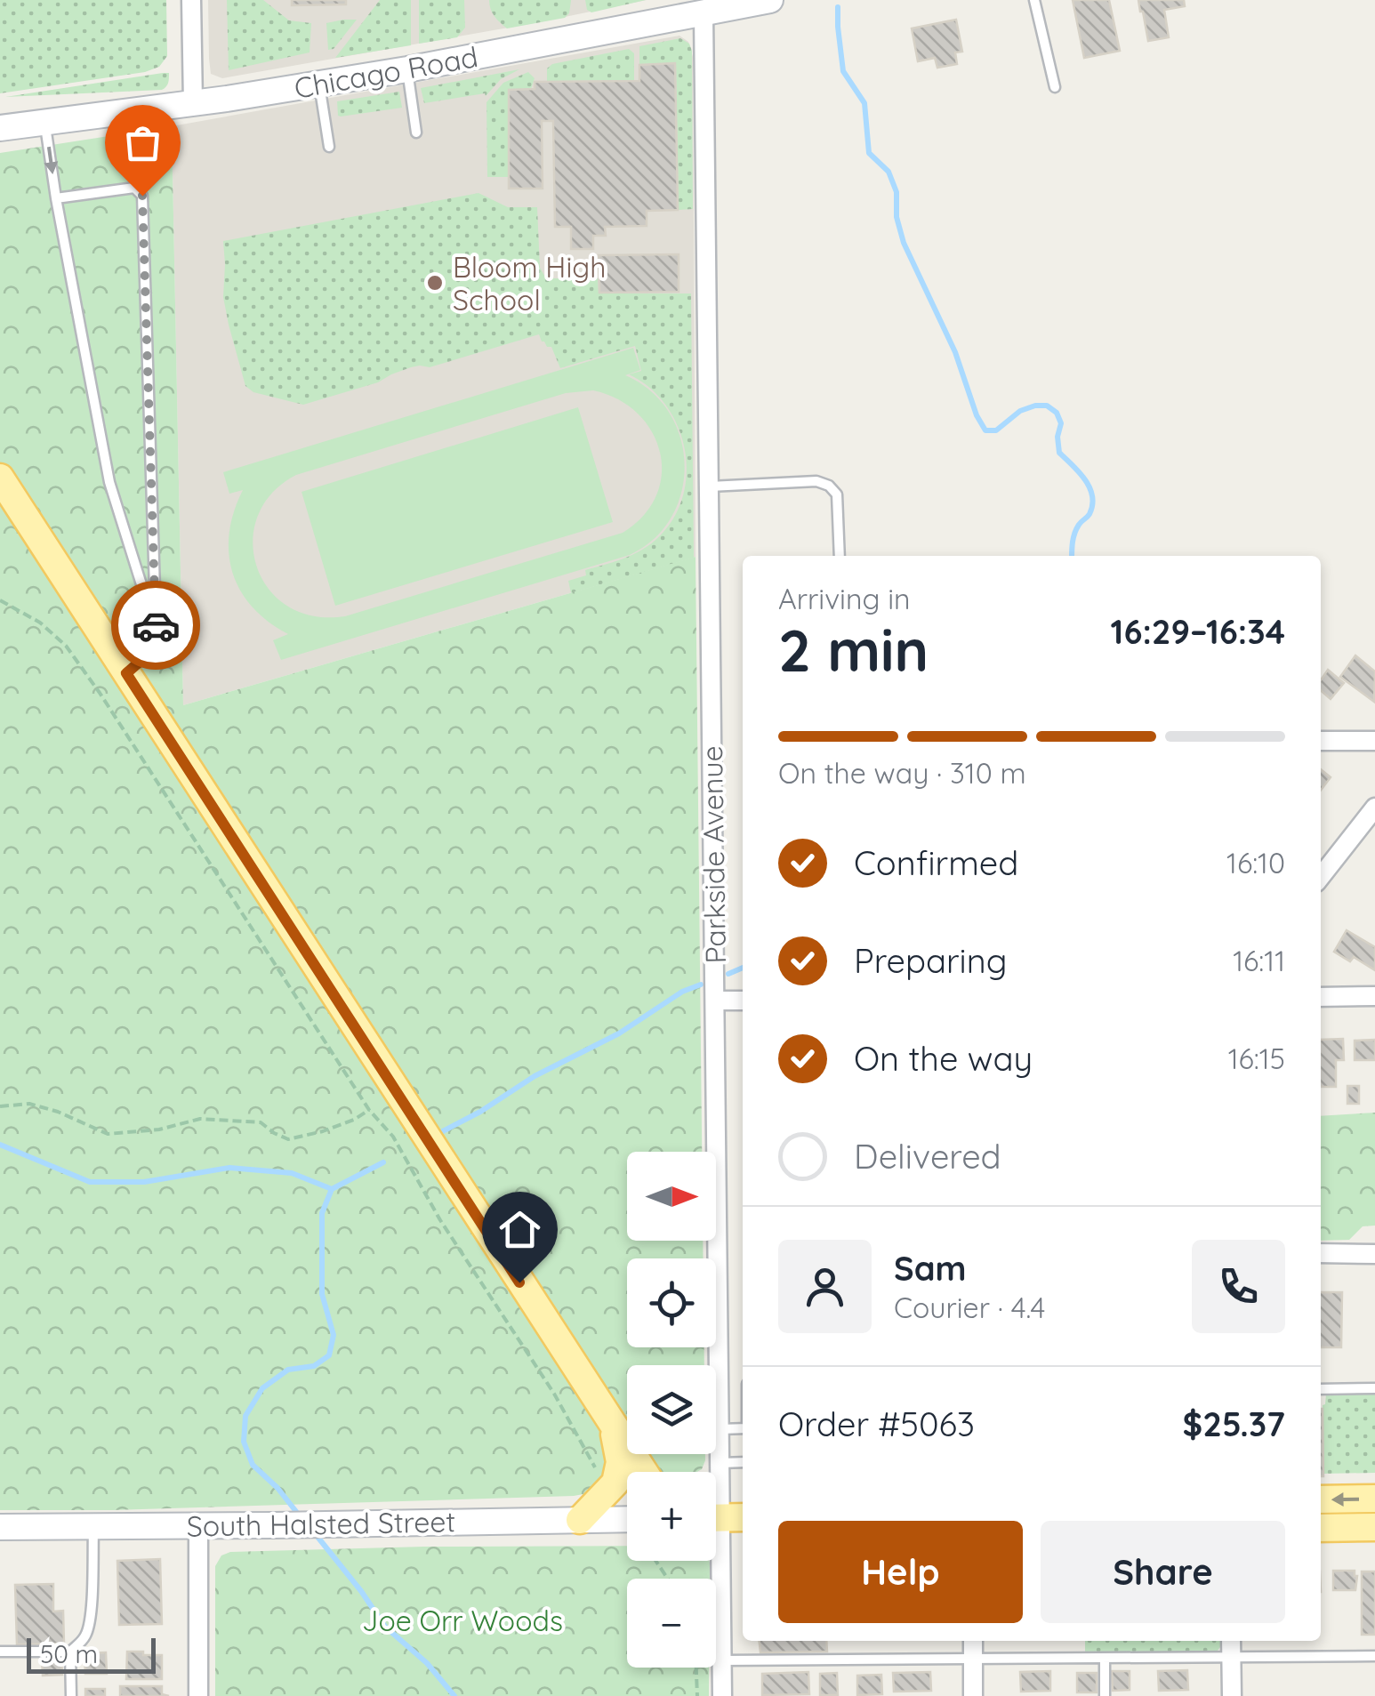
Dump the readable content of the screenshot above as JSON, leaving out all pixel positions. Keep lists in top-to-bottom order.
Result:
{
  "streets": {
    "street": ["Chicago Road", "Parkside Avenue", "South Halsted Street"]
  },
  "crossings": [
    ["Chicago Road", "Parkside Avenue"]
  ],
  "parks": ["Joe Orr Woods"],
  "places": ["Bloom High School"],
  "scale_bar": "50 m",
  "north": "right",
  "page": {
    "heading": ["2 min", "Arriving in", "16:29–16:34"],
    "panel": [
      "Sam",
      "Courier · 4.4",
      "Order #5063",
      "$25.37"
    ],
    "bar": "On the way · 310 m",
    "list": [
      ["Confirmed", "16:10"],
      ["Preparing", "16:11"],
      ["On the way", "16:15"],
      "Delivered"
    ],
    "map_buttons": ["+", "−"],
    "buttons": ["Help", "Share"],
    "scale": "50 m"
  }
}
